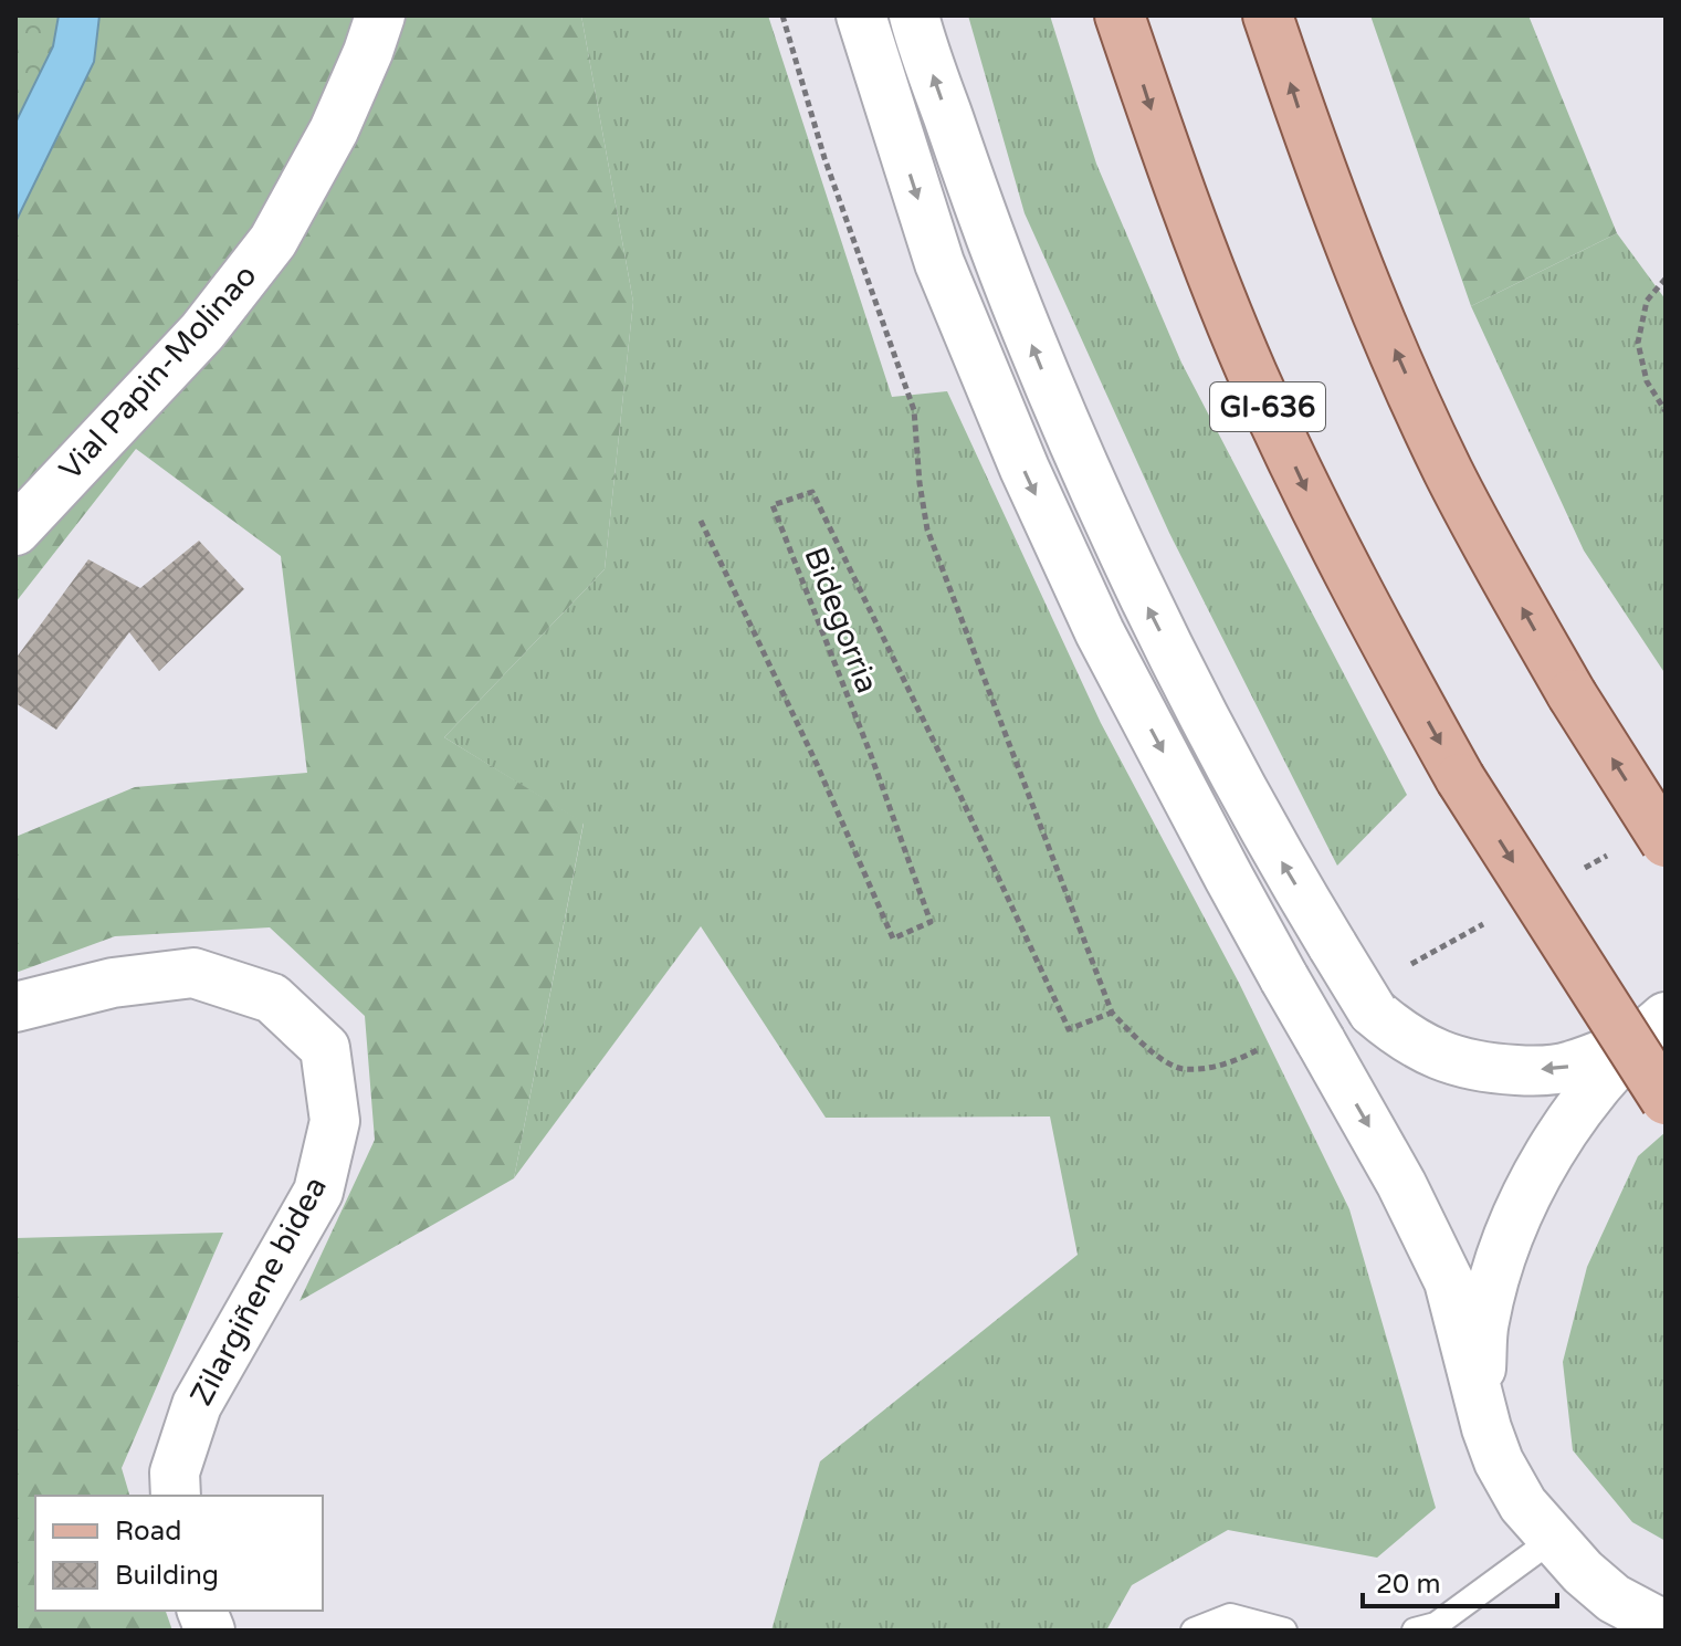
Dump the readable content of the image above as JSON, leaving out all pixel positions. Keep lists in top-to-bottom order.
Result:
{
  "streets": {
    "main road": ["GI-636"],
    "street": ["Vial Papin-Molinao", "Zilargiñene bidea"],
    "path": ["Bidegorria"]
  },
  "legend": ["Road", "Building"],
  "scale_bar": "20 m"
}
